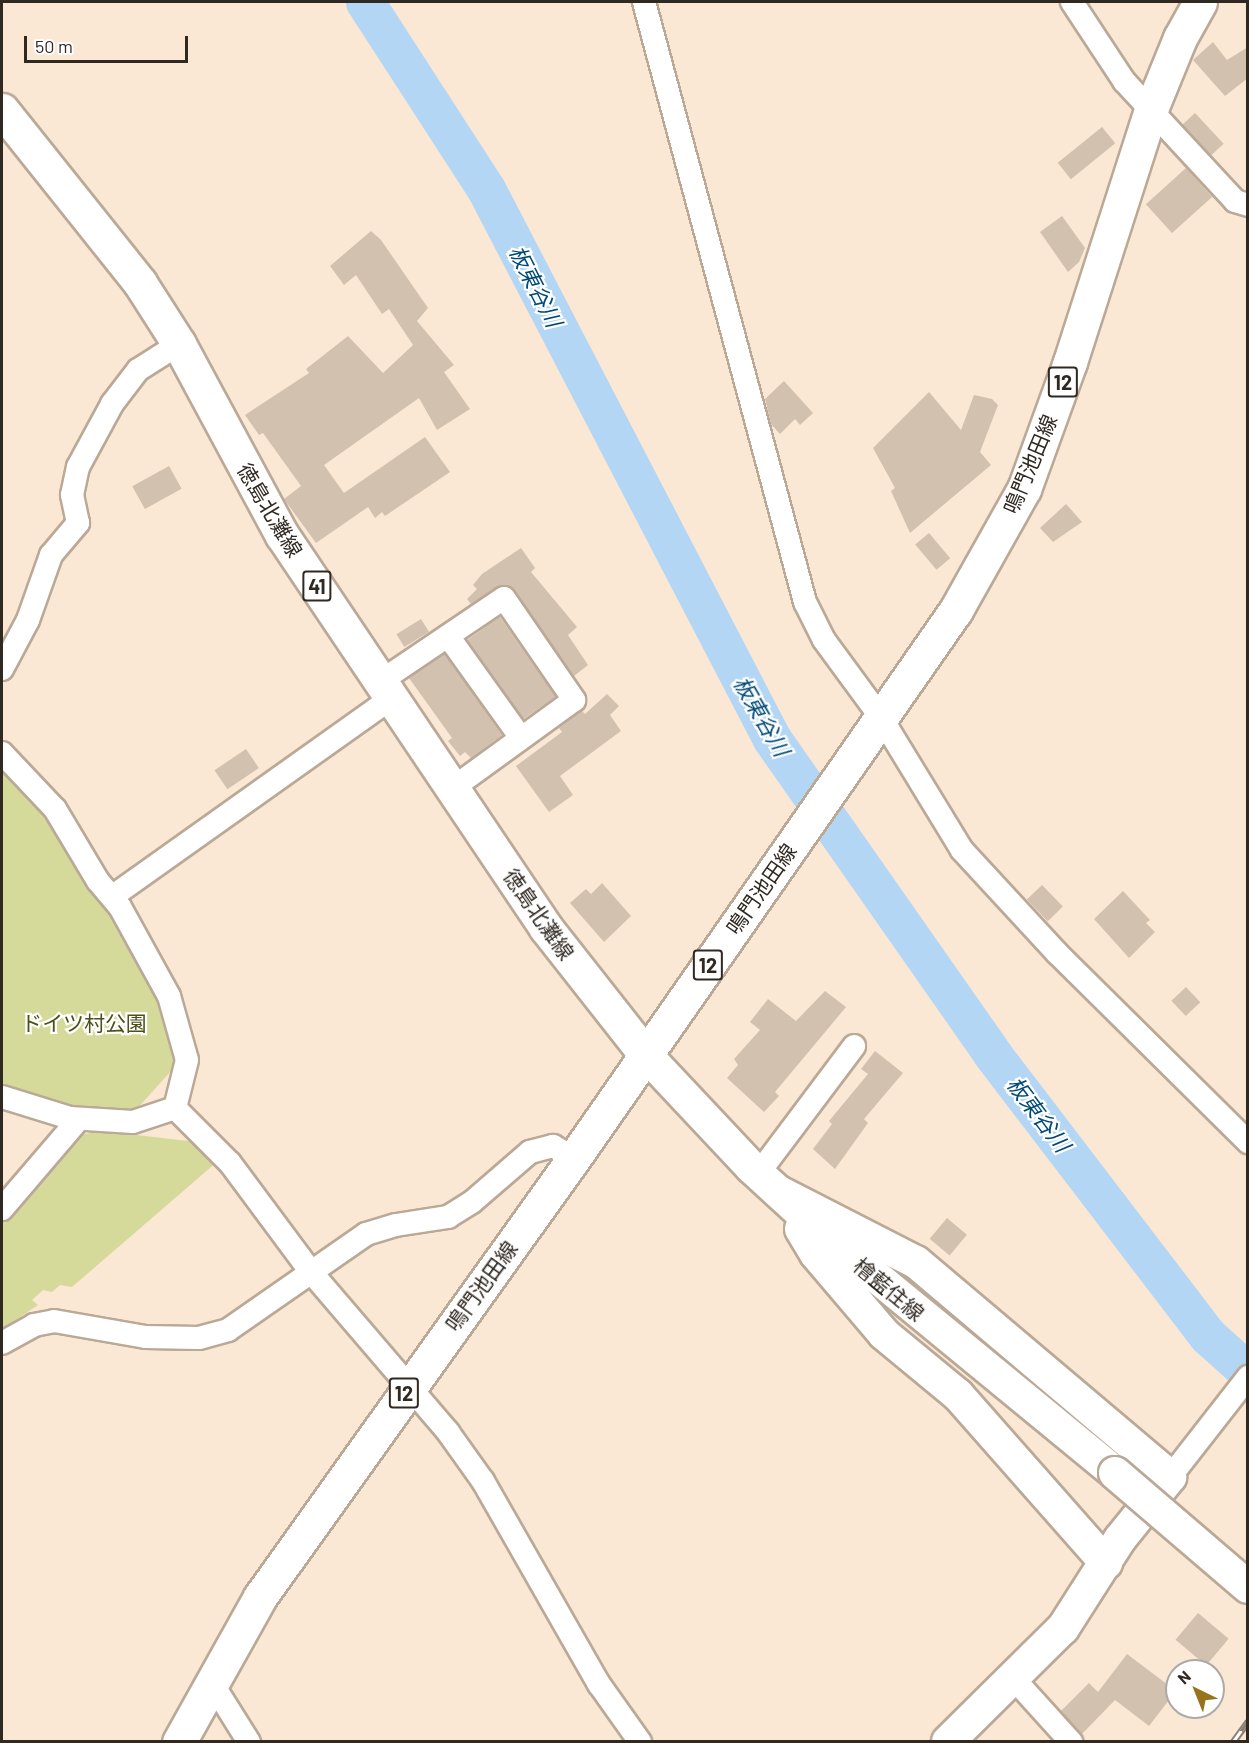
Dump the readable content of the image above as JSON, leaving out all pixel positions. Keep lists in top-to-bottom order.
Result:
{
  "streets": {
    "main road": [
      "12",
      "鳴門池田線",
      "徳島北灘線",
      "41",
      "檜藍住線"
    ]
  },
  "crossings": [
    ["鳴門池田線", "徳島北灘線"],
    ["鳴門池田線", "檜藍住線"],
    ["徳島北灘線", "檜藍住線"]
  ],
  "water": ["板東谷川"],
  "parks": ["ドイツ村公園"],
  "scale_bar": "50 m",
  "north": "top left"
}
